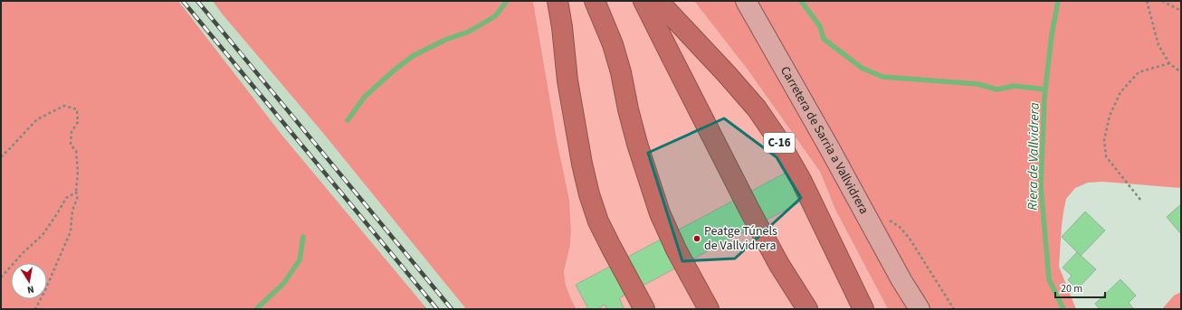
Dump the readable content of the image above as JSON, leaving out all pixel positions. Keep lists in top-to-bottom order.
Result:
{
  "streets": {
    "highway": ["C-16"],
    "main road": ["Carretera de Sarria a Vallvidrera"]
  },
  "water": ["Riera de Vallvidrera"],
  "places": ["Peatge Túnels de Vallvidrera"],
  "scale_bar": "20 m",
  "north": "bottom"
}
